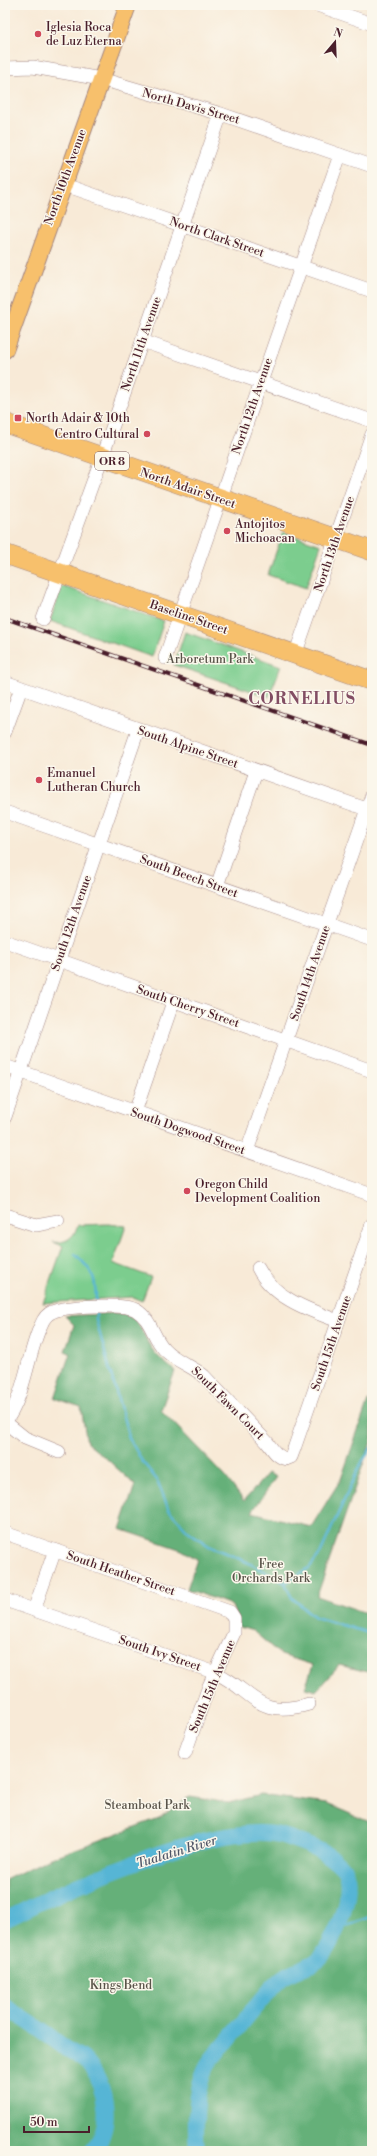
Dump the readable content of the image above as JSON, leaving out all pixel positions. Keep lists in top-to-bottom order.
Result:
{
  "streets": {
    "highway": ["OR 8", "North Adair Street", "Baseline Street"],
    "main road": ["North 10th Avenue"],
    "street": [
      "North Davis Street",
      "North Clark Street",
      "North 11th Avenue",
      "North 12th Avenue",
      "North 13th Avenue",
      "South Alpine Street",
      "South Beech Street",
      "South 12th Avenue",
      "South 14th Avenue",
      "South Cherry Street",
      "South Dogwood Street",
      "South 15th Avenue",
      "South Fawn Court",
      "South Heather Street",
      "South Ivy Street"
    ]
  },
  "crossings": [
    ["North Davis Street", "North 10th Avenue"],
    ["North Davis Street", "North 11th Avenue"],
    ["North Davis Street", "North 12th Avenue"],
    ["North 10th Avenue", "North Clark Street"],
    ["North Clark Street", "North 11th Avenue"],
    ["North Clark Street", "North 12th Avenue"],
    ["North 11th Avenue", "North Adair Street"],
    ["North 11th Avenue", "Baseline Street"],
    ["North 12th Avenue", "North Adair Street"],
    ["North 12th Avenue", "Baseline Street"],
    ["North Adair Street", "North 13th Avenue"],
    ["North 13th Avenue", "Baseline Street"],
    ["South Alpine Street", "South 12th Avenue"],
    ["South Alpine Street", "South 14th Avenue"],
    ["South Beech Street", "South 12th Avenue"],
    ["South Beech Street", "South 14th Avenue"],
    ["South 12th Avenue", "South Cherry Street"],
    ["South 12th Avenue", "South Dogwood Street"],
    ["South 14th Avenue", "South Cherry Street"],
    ["South 14th Avenue", "South Dogwood Street"],
    ["South 15th Avenue", "South Fawn Court"],
    ["South 15th Avenue", "South Heather Street"],
    ["South 15th Avenue", "South Ivy Street"]
  ],
  "districts": ["CORNELIUS"],
  "water": ["Tualatin River"],
  "parks": [
    "Arboretum Park",
    "Free Orchards Park",
    "Steamboat Park",
    "Kings Bend"
  ],
  "places": {
    "other": [
      "Iglesia Roca de Luz Eterna",
      "Centro Cultural",
      "Antojitos Michoacan",
      "Emanuel Lutheran Church",
      "Oregon Child Development Coalition"
    ],
    "transit": ["North Adair & 10th"]
  },
  "scale_bar": "50 m",
  "north": "top"
}
